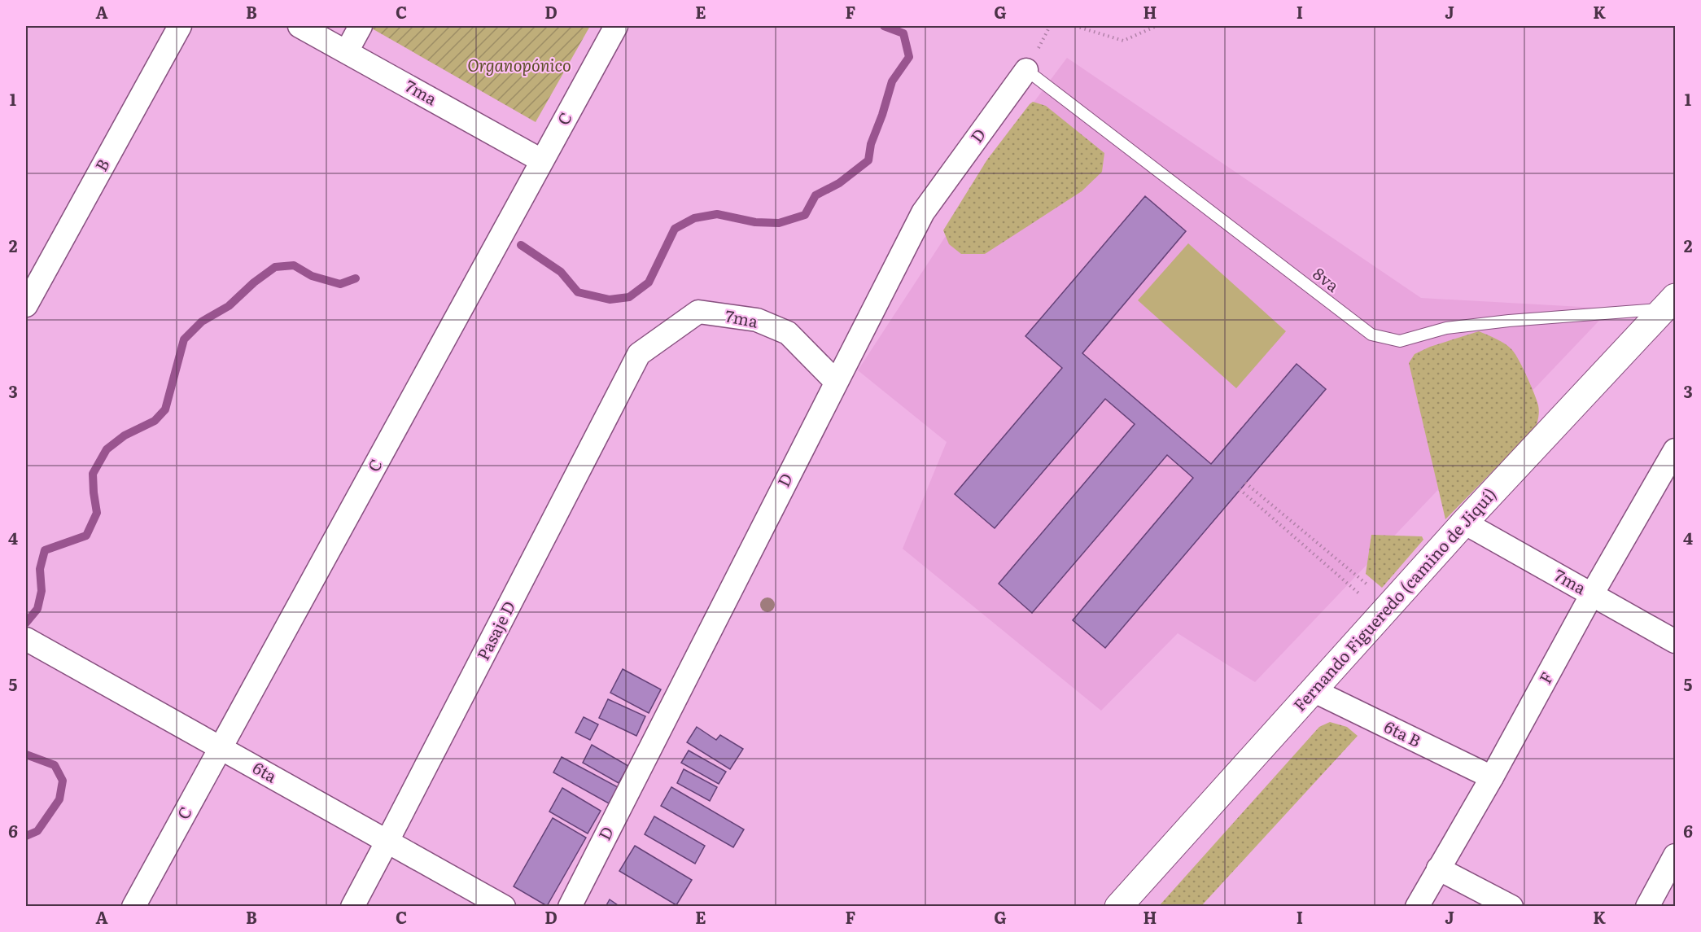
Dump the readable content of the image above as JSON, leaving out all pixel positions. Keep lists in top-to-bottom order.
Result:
{
  "streets": {
    "street": [
      "7ma",
      "C",
      "D",
      "B",
      "Fernando Figueredo (camino de Jiquí)",
      "Pasaje D",
      "F",
      "6ta B",
      "6ta"
    ],
    "lane": ["8va"]
  },
  "crossings": [
    ["7ma", "C"],
    ["7ma", "D"],
    ["7ma", "Fernando Figueredo (camino de Jiquí)"],
    ["7ma", "Pasaje D"],
    ["7ma", "F"],
    ["C", "6ta"],
    ["D", "8va"],
    ["8va", "Fernando Figueredo (camino de Jiquí)"],
    ["Fernando Figueredo (camino de Jiquí)", "6ta B"],
    ["Pasaje D", "6ta"],
    ["F", "6ta B"]
  ],
  "parks": ["Organopónico"],
  "grid": {
    "columns": [
      "A",
      "B",
      "C",
      "D",
      "E",
      "F",
      "G",
      "H",
      "I",
      "J",
      "K"
    ],
    "rows": [
      "1",
      "2",
      "3",
      "4",
      "5",
      "6"
    ]
  }
}
